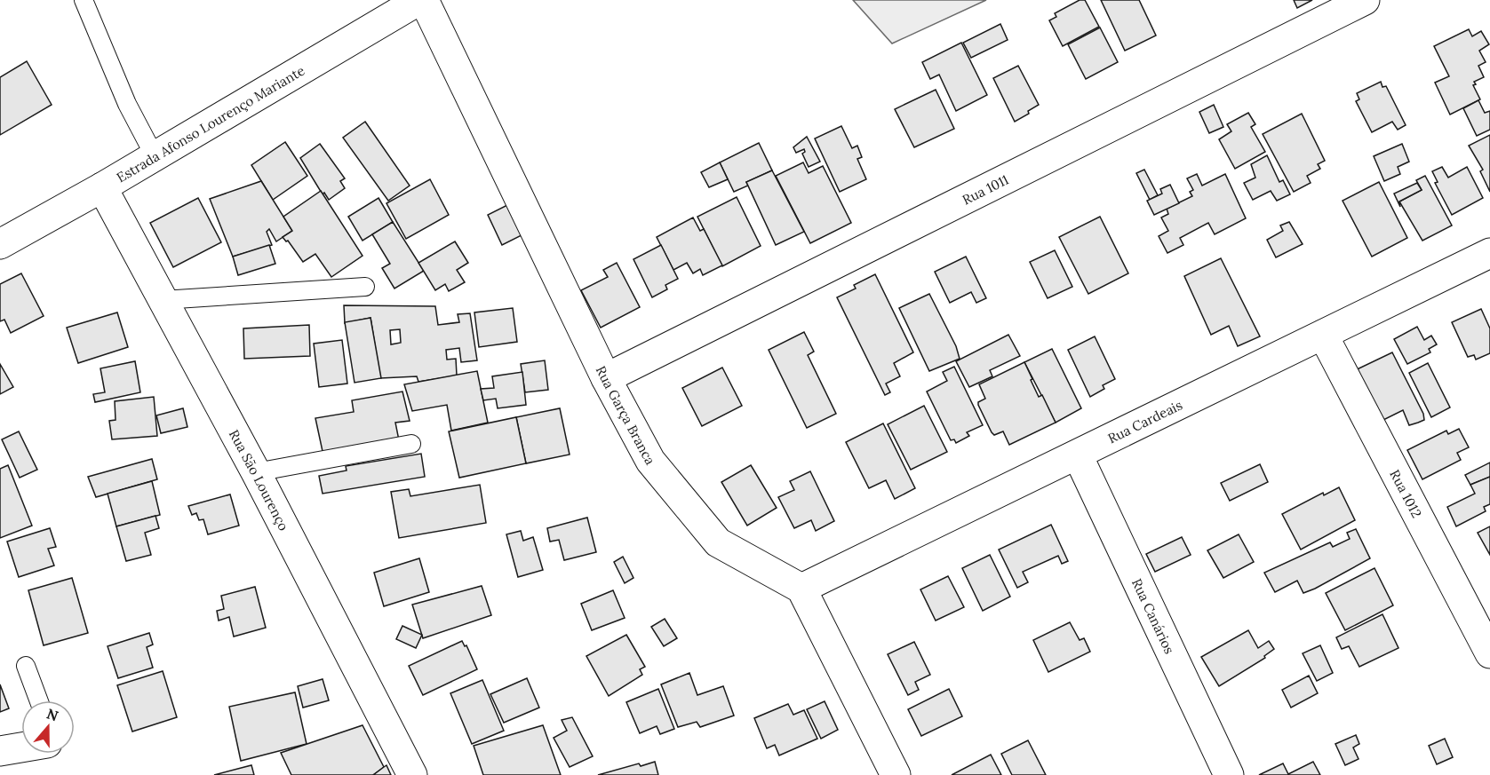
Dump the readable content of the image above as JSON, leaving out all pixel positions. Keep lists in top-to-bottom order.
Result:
{
  "streets": {
    "street": [
      "Estrada Afonso Lourenço Mariante",
      "Rua 1011",
      "Rua Garça Branca",
      "Rua Cardeais",
      "Rua São Lourenço",
      "Rua 1012",
      "Rua Canários"
    ]
  },
  "crossings": [
    ["Estrada Afonso Lourenço Mariante", "Rua São Lourenço"],
    ["Rua 1011", "Rua Garça Branca"],
    ["Rua Garça Branca", "Rua Cardeais"],
    ["Rua Cardeais", "Rua 1012"],
    ["Rua Cardeais", "Rua Canários"]
  ],
  "north": "top"
}
